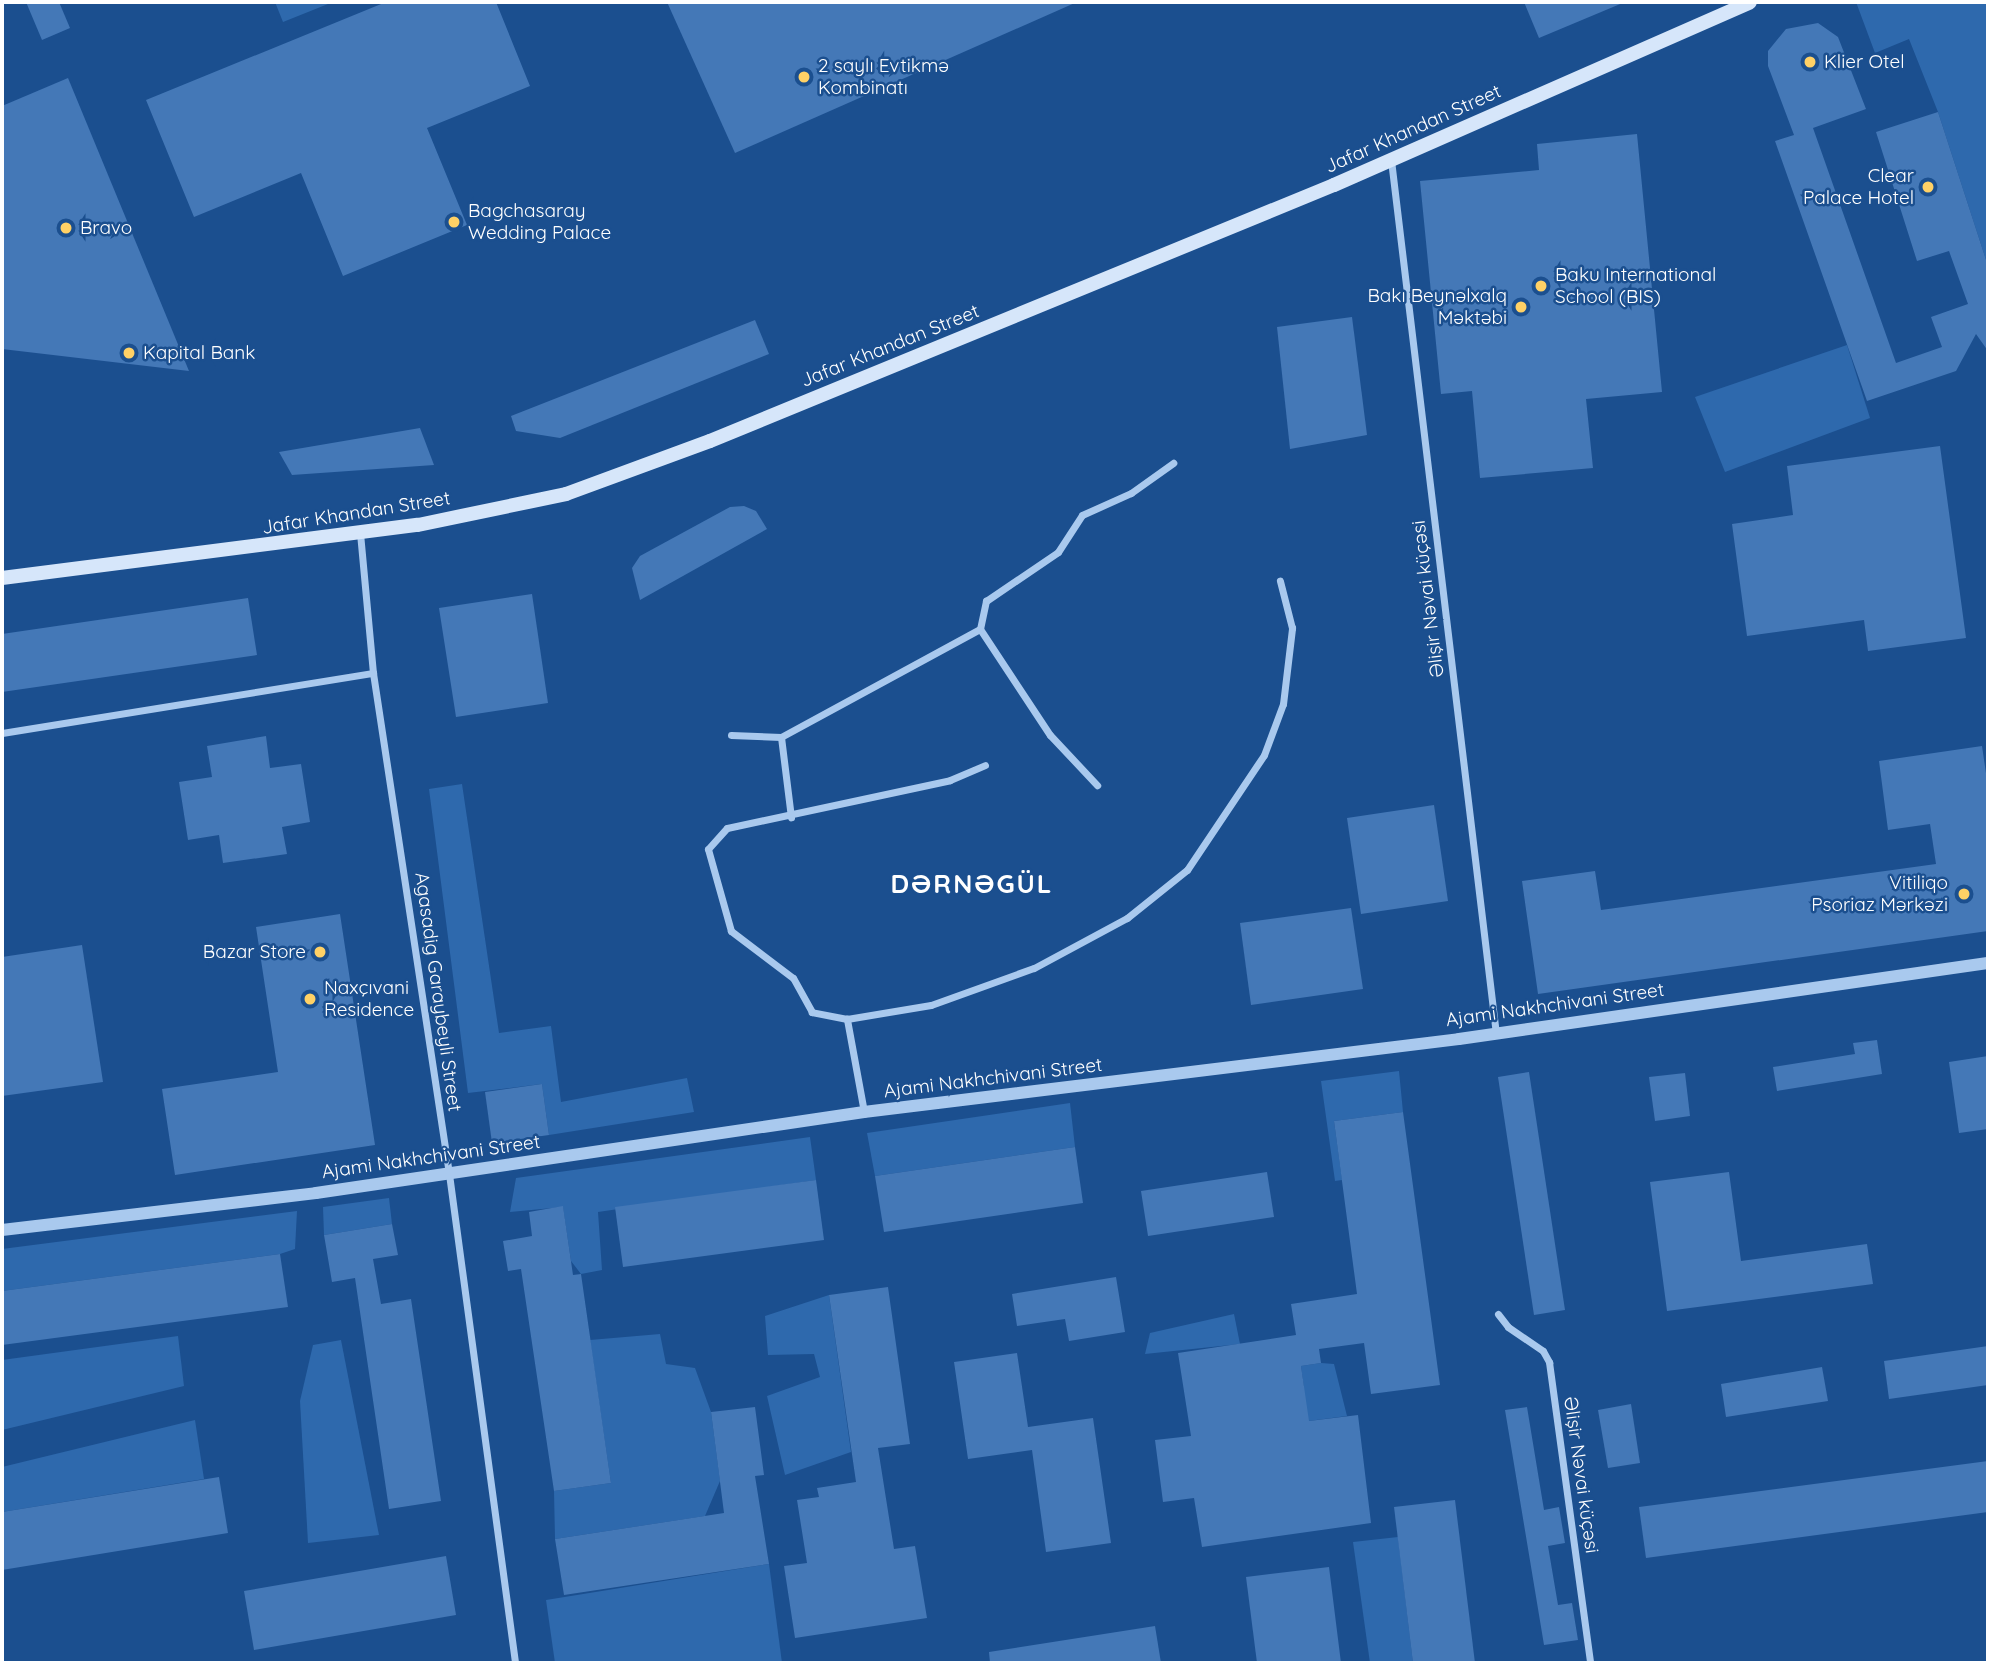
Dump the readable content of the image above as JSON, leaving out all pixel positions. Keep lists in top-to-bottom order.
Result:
{
  "streets": {
    "main road": ["Jafar Khandan Street"],
    "street": ["Əlişir Nəvai küçəsi", "Agasadig Garaybeyli Street", "Ajami Nakhchivani Street"]
  },
  "crossings": [
    ["Jafar Khandan Street", "Əlişir Nəvai küçəsi"],
    ["Jafar Khandan Street", "Agasadig Garaybeyli Street"],
    ["Əlişir Nəvai küçəsi", "Ajami Nakhchivani Street"],
    ["Agasadig Garaybeyli Street", "Ajami Nakhchivani Street"]
  ],
  "districts": ["DƏRNƏGÜL"],
  "places": [
    "Klier Otel",
    "2 saylı Evtikmə Kombinatı",
    "Clear Palace Hotel",
    "Bagchasaray Wedding Palace",
    "Bravo",
    "Baku International School (BIS)",
    "Bakı Beynəlxalq Məktəbi",
    "Kapital Bank",
    "Vitiliqo Psoriaz Mərkəzi",
    "Bazar Store",
    "Naxçıvani Residence"
  ]
}
